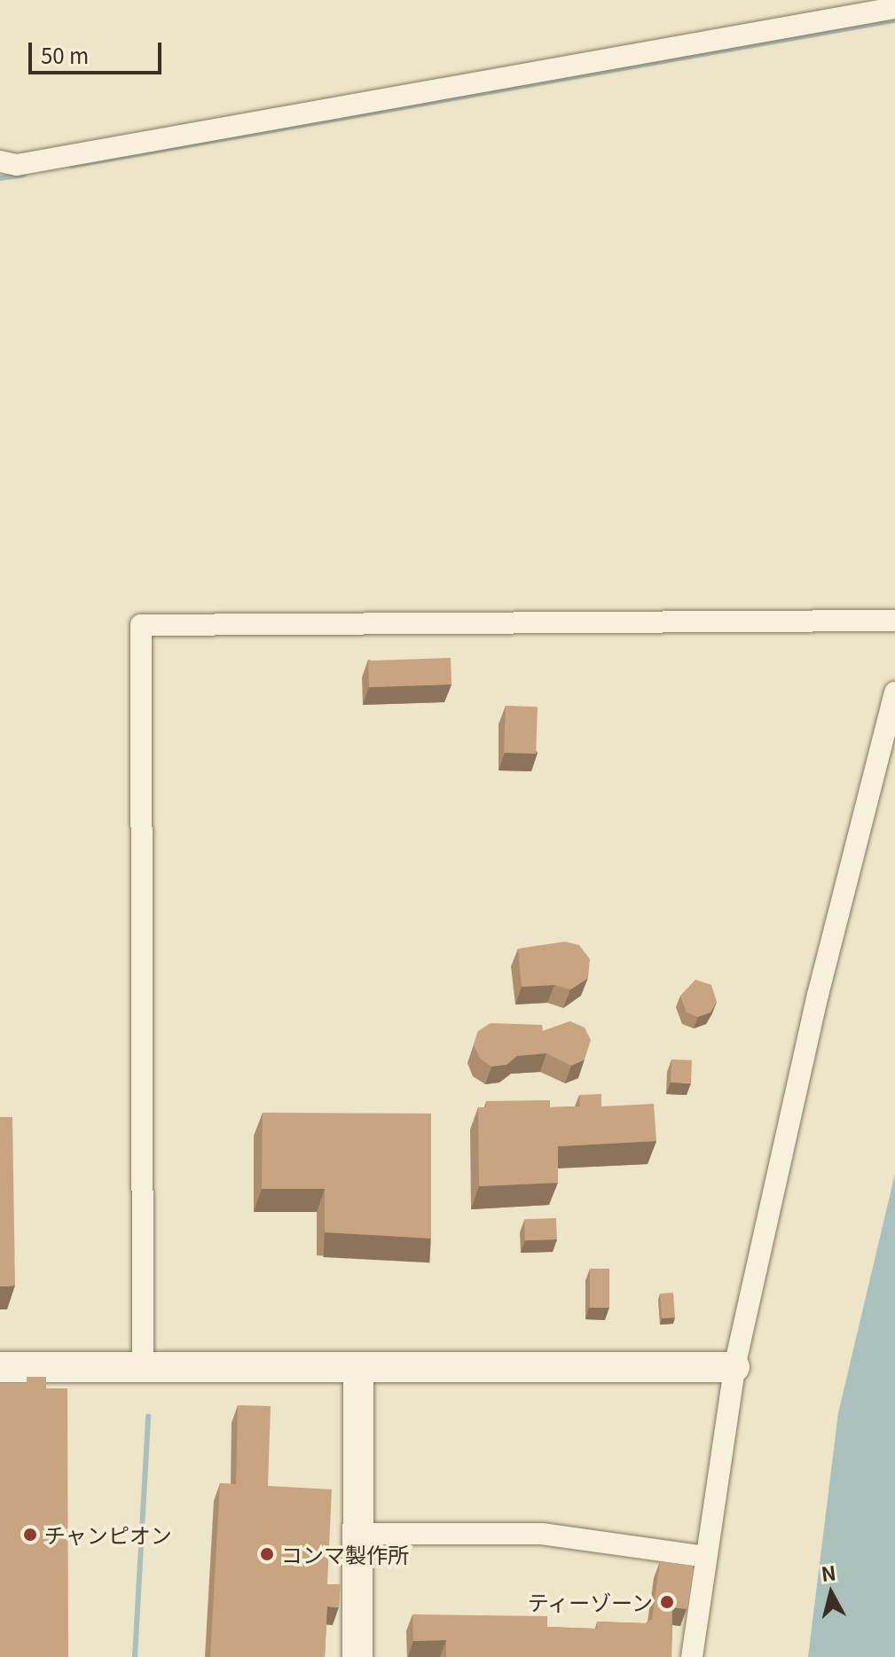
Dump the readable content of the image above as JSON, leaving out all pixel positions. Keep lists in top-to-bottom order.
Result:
{
  "places": ["チャンピオン", "コンマ製作所", "ティーゾーン"],
  "scale_bar": "50 m",
  "north": "top"
}
